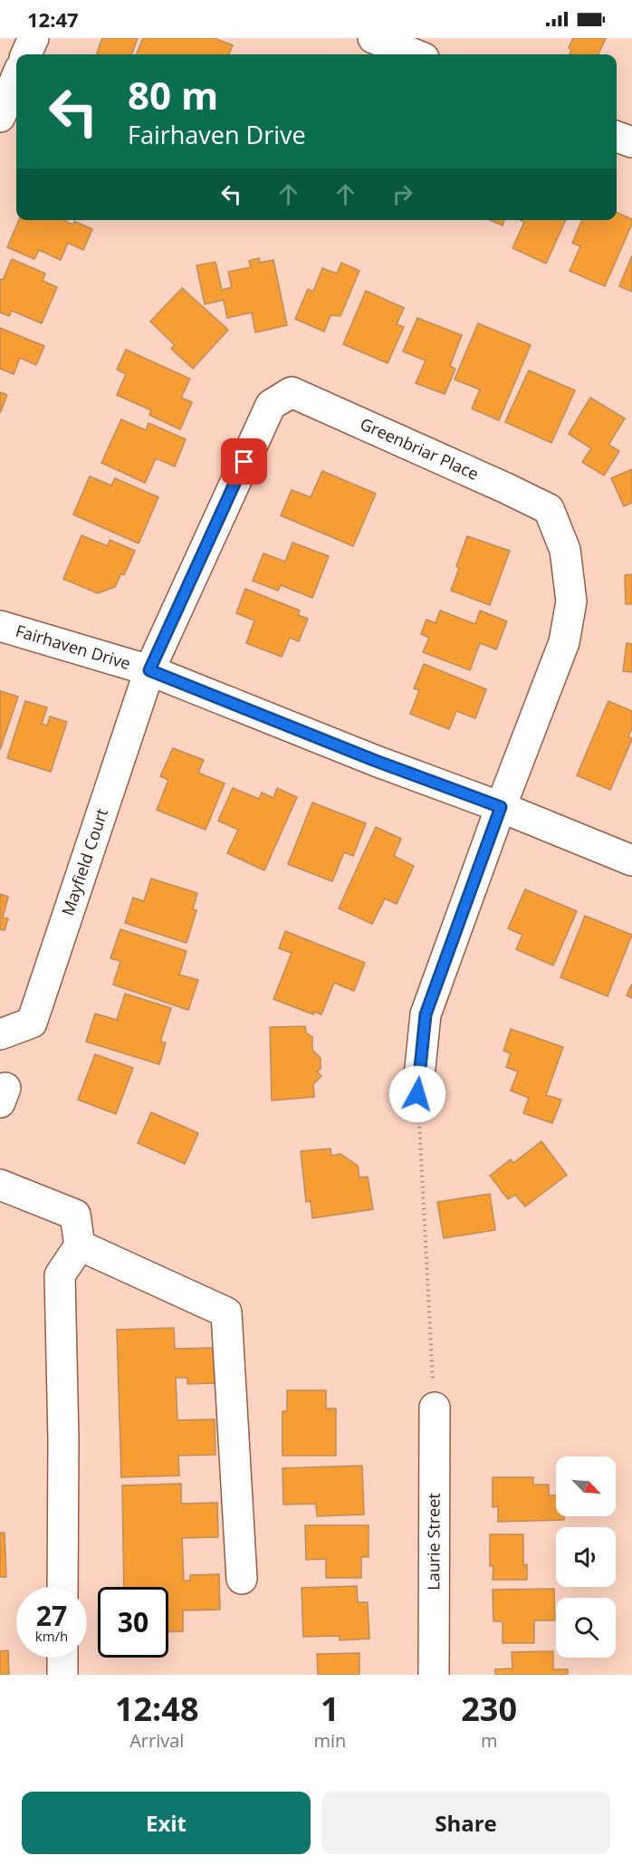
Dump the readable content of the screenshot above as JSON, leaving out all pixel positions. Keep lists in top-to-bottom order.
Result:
{
  "streets": {
    "street": [
      "Greenbriar Place",
      "Fairhaven Drive",
      "Mayfield Court",
      "Laurie Street"
    ]
  },
  "crossings": [
    ["Greenbriar Place", "Fairhaven Drive"],
    ["Greenbriar Place", "Mayfield Court"],
    ["Fairhaven Drive", "Mayfield Court"]
  ],
  "north": "bottom right",
  "page": {
    "status": "12:47",
    "turn": ["80 m", "Fairhaven Drive"],
    "speed": "27 km/h",
    "limit": "30",
    "eta": [
      "12:48",
      "Arrival",
      "1",
      "min",
      "230",
      "m"
    ],
    "buttons": ["Exit", "Share"]
  }
}
